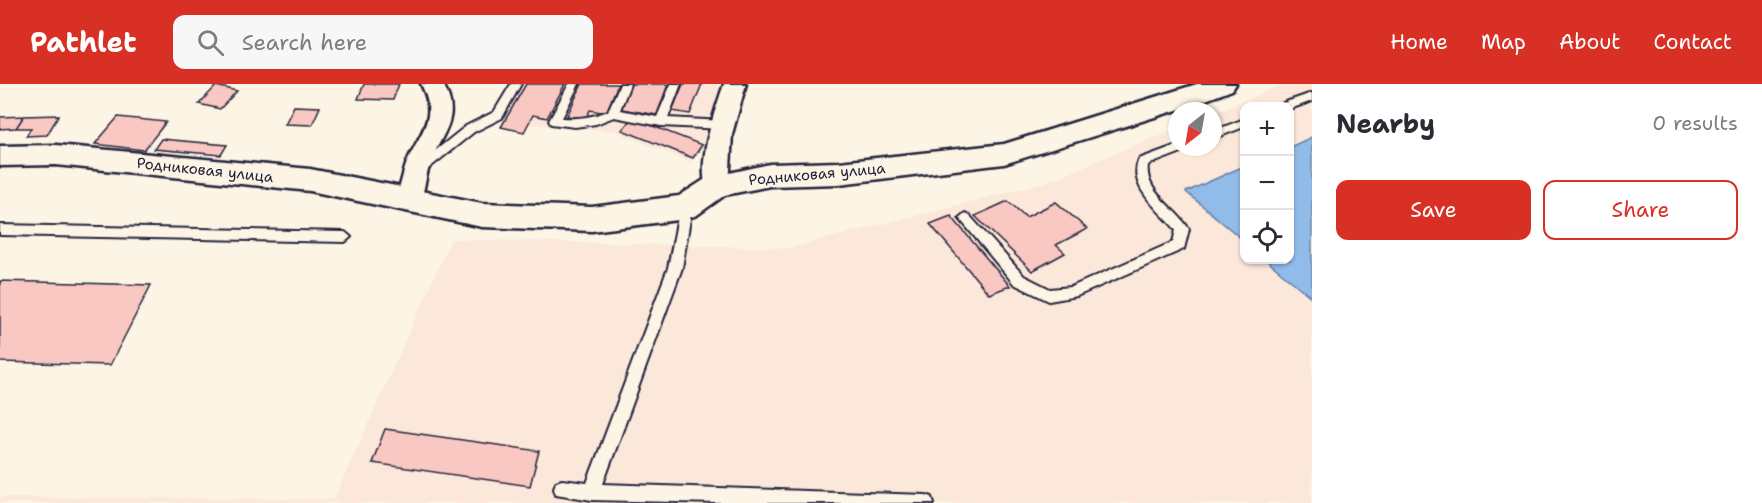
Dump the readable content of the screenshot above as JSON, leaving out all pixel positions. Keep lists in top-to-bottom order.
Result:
{
  "streets": {
    "street": ["Родниковая улица"]
  },
  "north": "bottom left",
  "page": {
    "header": "Pathlet",
    "search": "Search here",
    "nav": [
      "Home",
      "Map",
      "About",
      "Contact"
    ],
    "heading": ["Nearby", "0 results"],
    "map_buttons": ["+", "−"],
    "buttons": ["Save", "Share"]
  }
}
